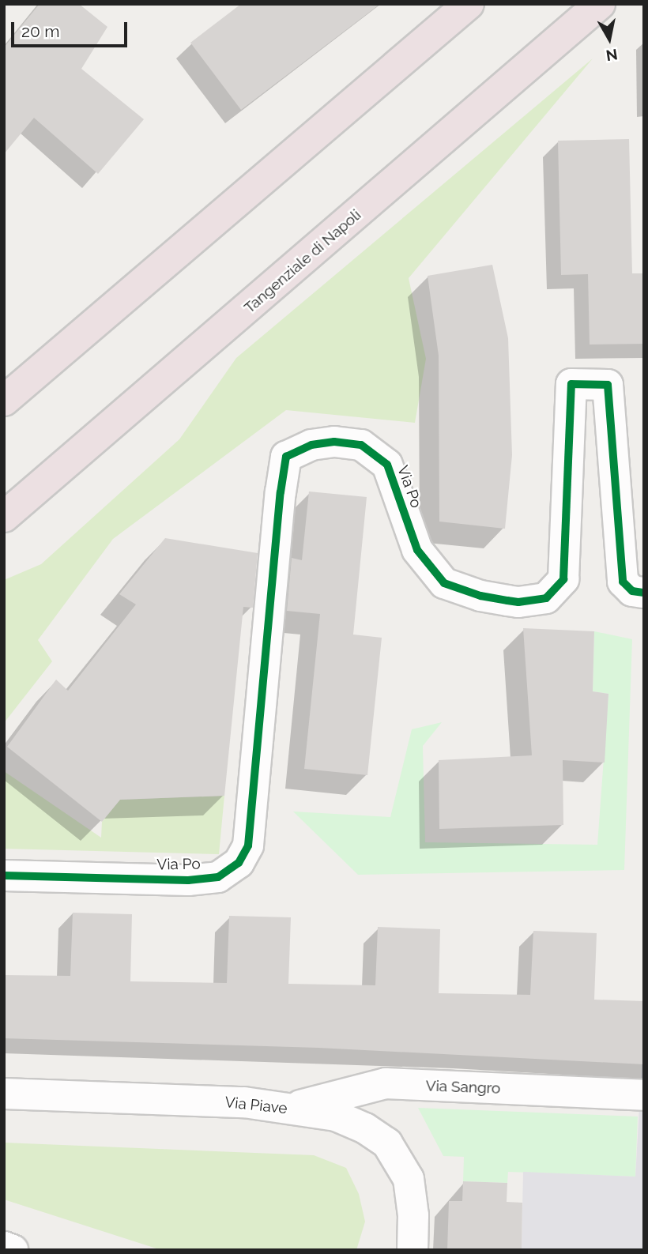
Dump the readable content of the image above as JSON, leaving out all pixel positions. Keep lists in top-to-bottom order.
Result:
{
  "streets": {
    "highway": ["Tangenziale di Napoli"],
    "street": ["Via Po", "Via Sangro", "Via Piave"]
  },
  "crossings": [
    ["Via Sangro", "Via Piave"]
  ],
  "scale_bar": "20 m",
  "north": "bottom"
}
